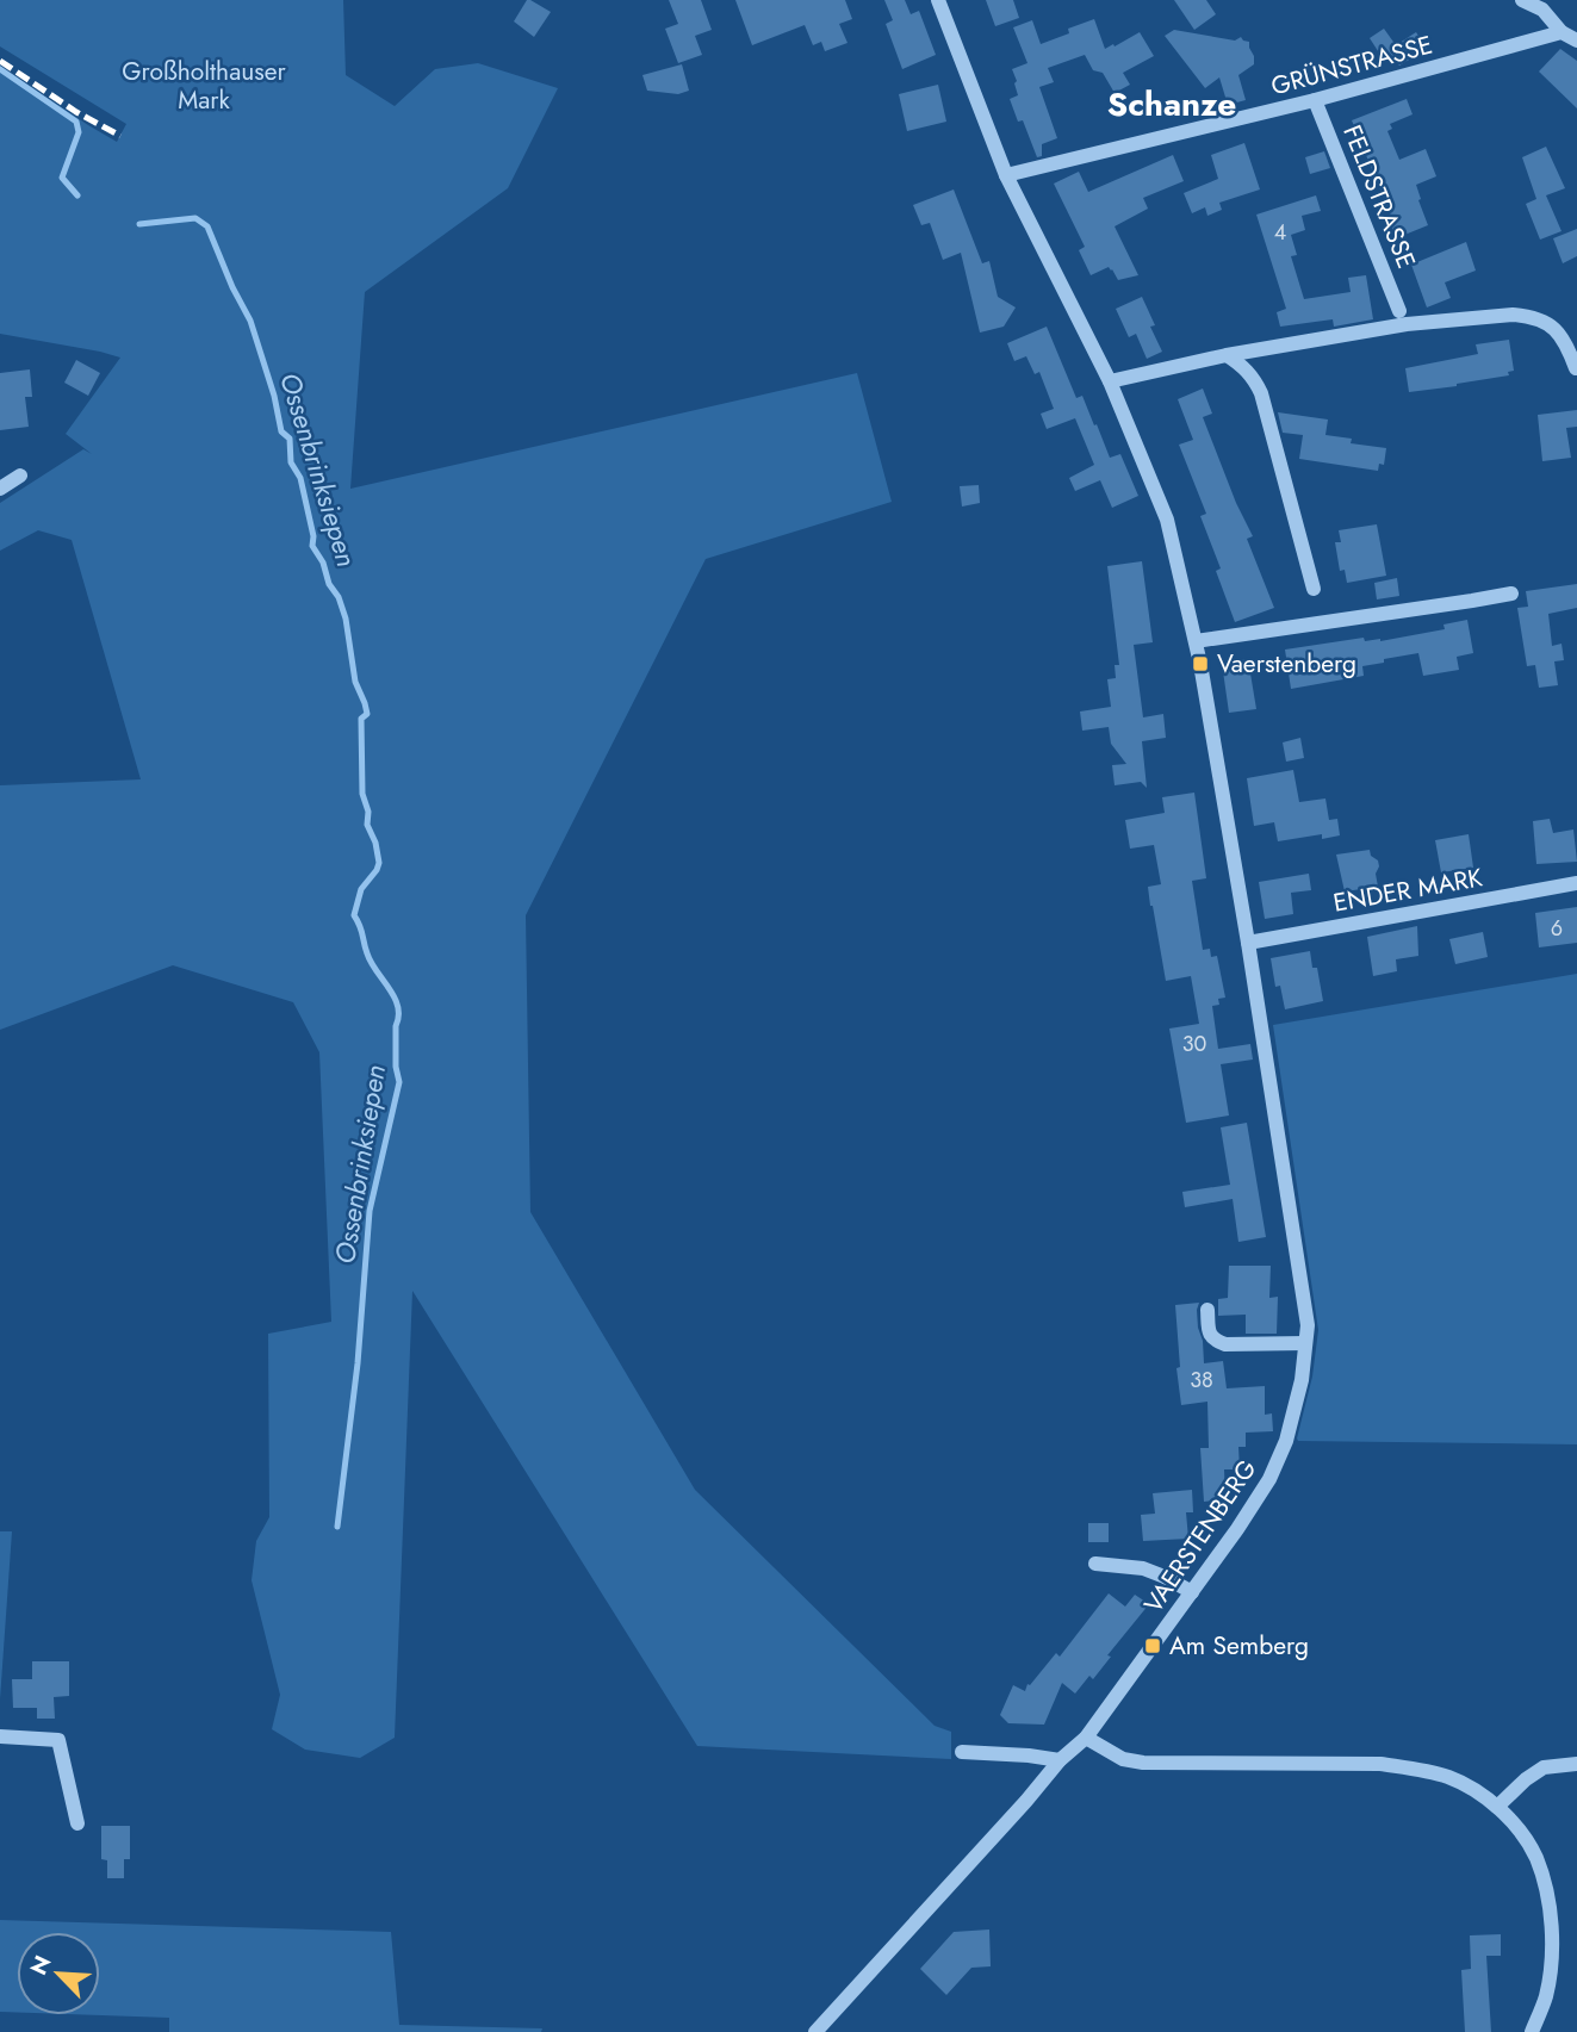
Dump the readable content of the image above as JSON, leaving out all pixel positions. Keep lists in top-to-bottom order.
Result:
{
  "streets": {
    "street": [
      "GRÜNSTRASSE",
      "FELDSTRASSE",
      "ENDER MARK",
      "VAERSTENBERG"
    ]
  },
  "crossings": [
    ["GRÜNSTRASSE", "FELDSTRASSE"],
    ["GRÜNSTRASSE", "VAERSTENBERG"],
    ["ENDER MARK", "VAERSTENBERG"]
  ],
  "districts": ["Schanze"],
  "water": ["Ossenbrinksiepen"],
  "parks": ["Großholthauser Mark"],
  "places": {
    "transit": ["Vaerstenberg", "Am Semberg"]
  },
  "house_numbers": [
    "4",
    "6",
    "30",
    "38"
  ],
  "north": "top left"
}
